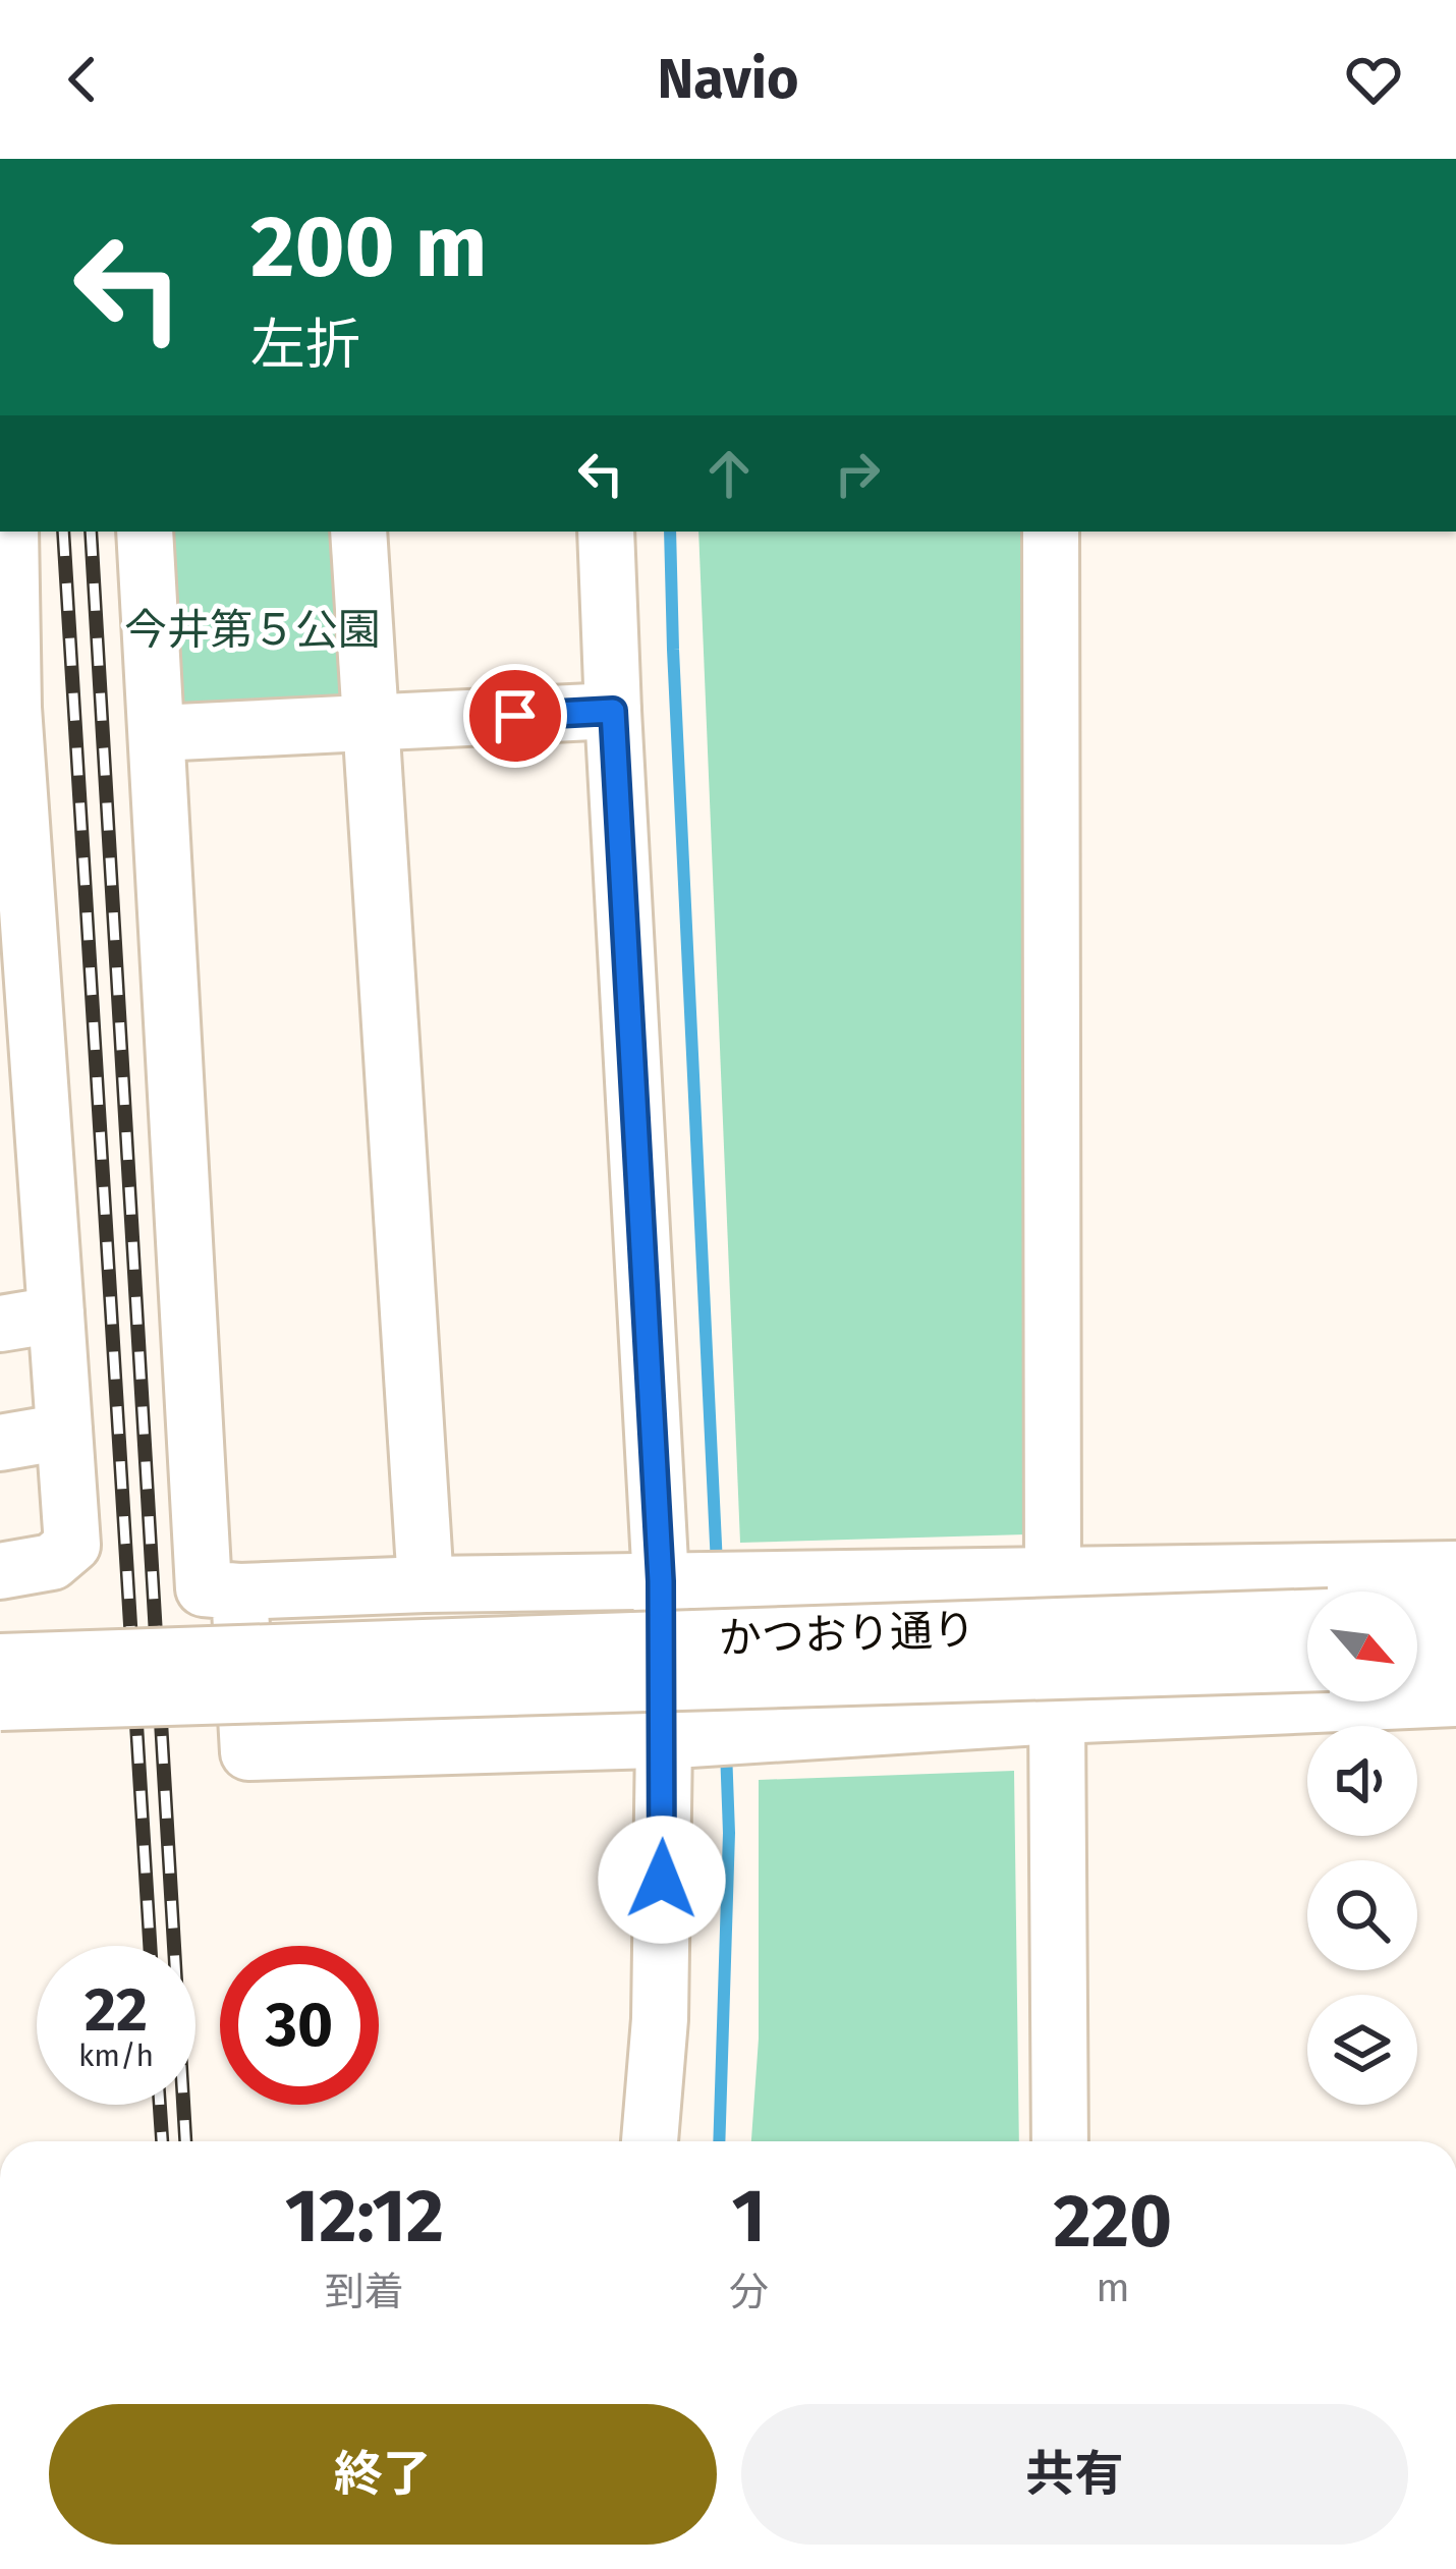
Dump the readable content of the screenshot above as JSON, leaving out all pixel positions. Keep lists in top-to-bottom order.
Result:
{
  "streets": {
    "street": ["かつおり通り"]
  },
  "parks": ["今井第５公園"],
  "north": "bottom right",
  "page": {
    "header": "Navio",
    "turn": ["200 m", "左折"],
    "speed": "22 km/h",
    "limit": "30",
    "eta": [
      "12:12",
      "到着",
      "1",
      "分",
      "220",
      "m"
    ],
    "buttons": ["終了", "共有"]
  }
}
